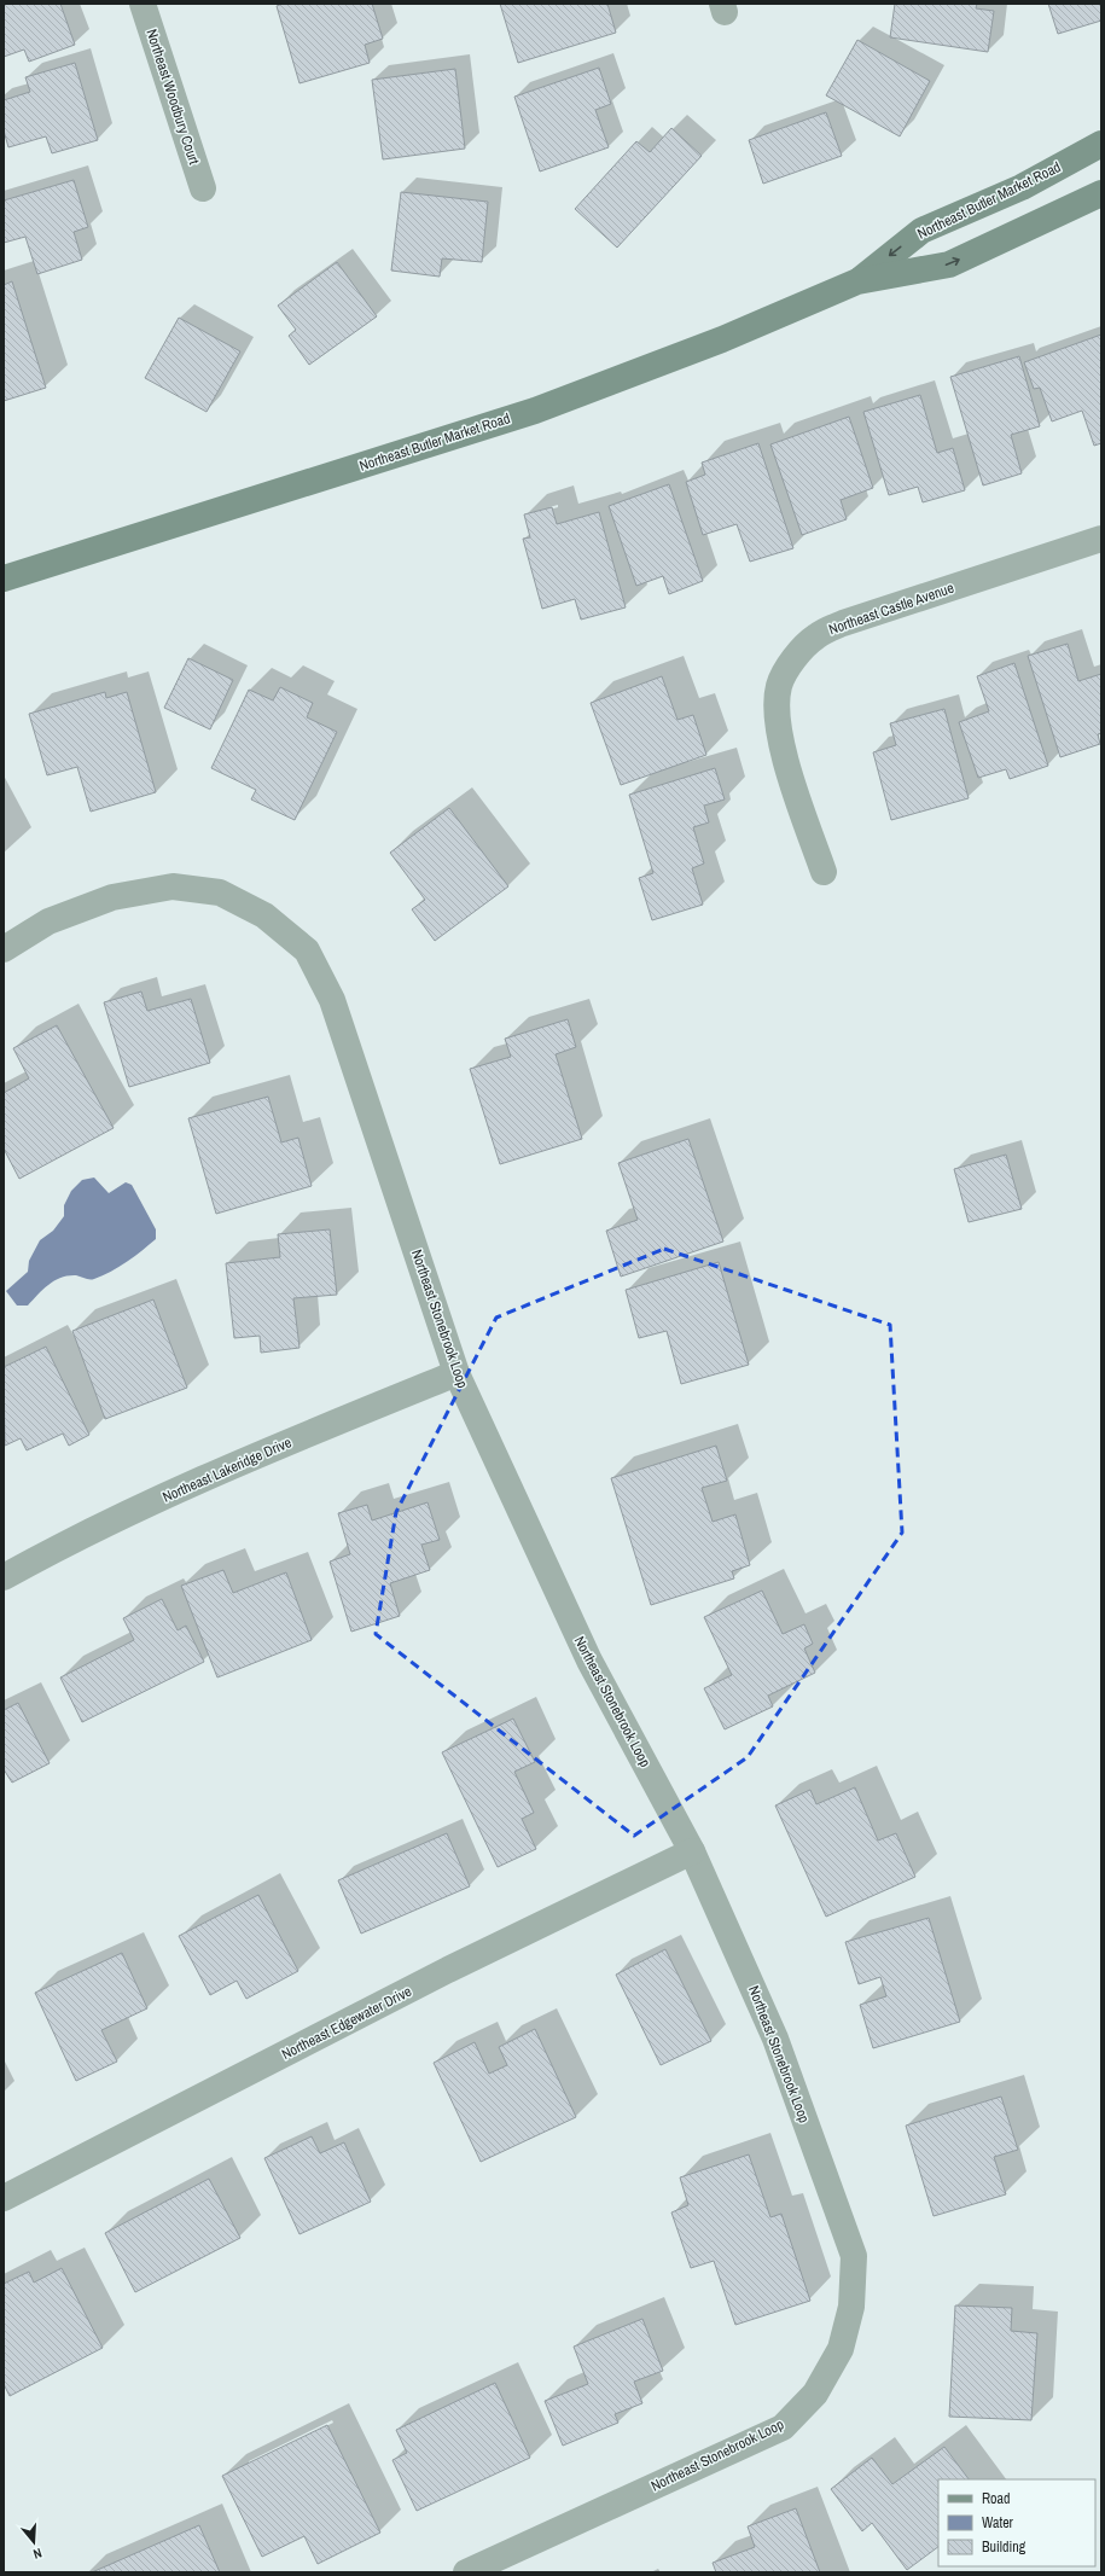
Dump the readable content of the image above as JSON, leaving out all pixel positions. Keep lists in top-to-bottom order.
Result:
{
  "streets": {
    "main road": ["Northeast Butler Market Road"],
    "street": [
      "Northeast Woodbury Court",
      "Northeast Castle Avenue",
      "Northeast Stonebrook Loop",
      "Northeast Lakeridge Drive",
      "Northeast Edgewater Drive"
    ]
  },
  "crossings": [
    ["Northeast Stonebrook Loop", "Northeast Lakeridge Drive"],
    ["Northeast Stonebrook Loop", "Northeast Edgewater Drive"]
  ],
  "legend": ["Road", "Water", "Building"],
  "north": "bottom"
}
